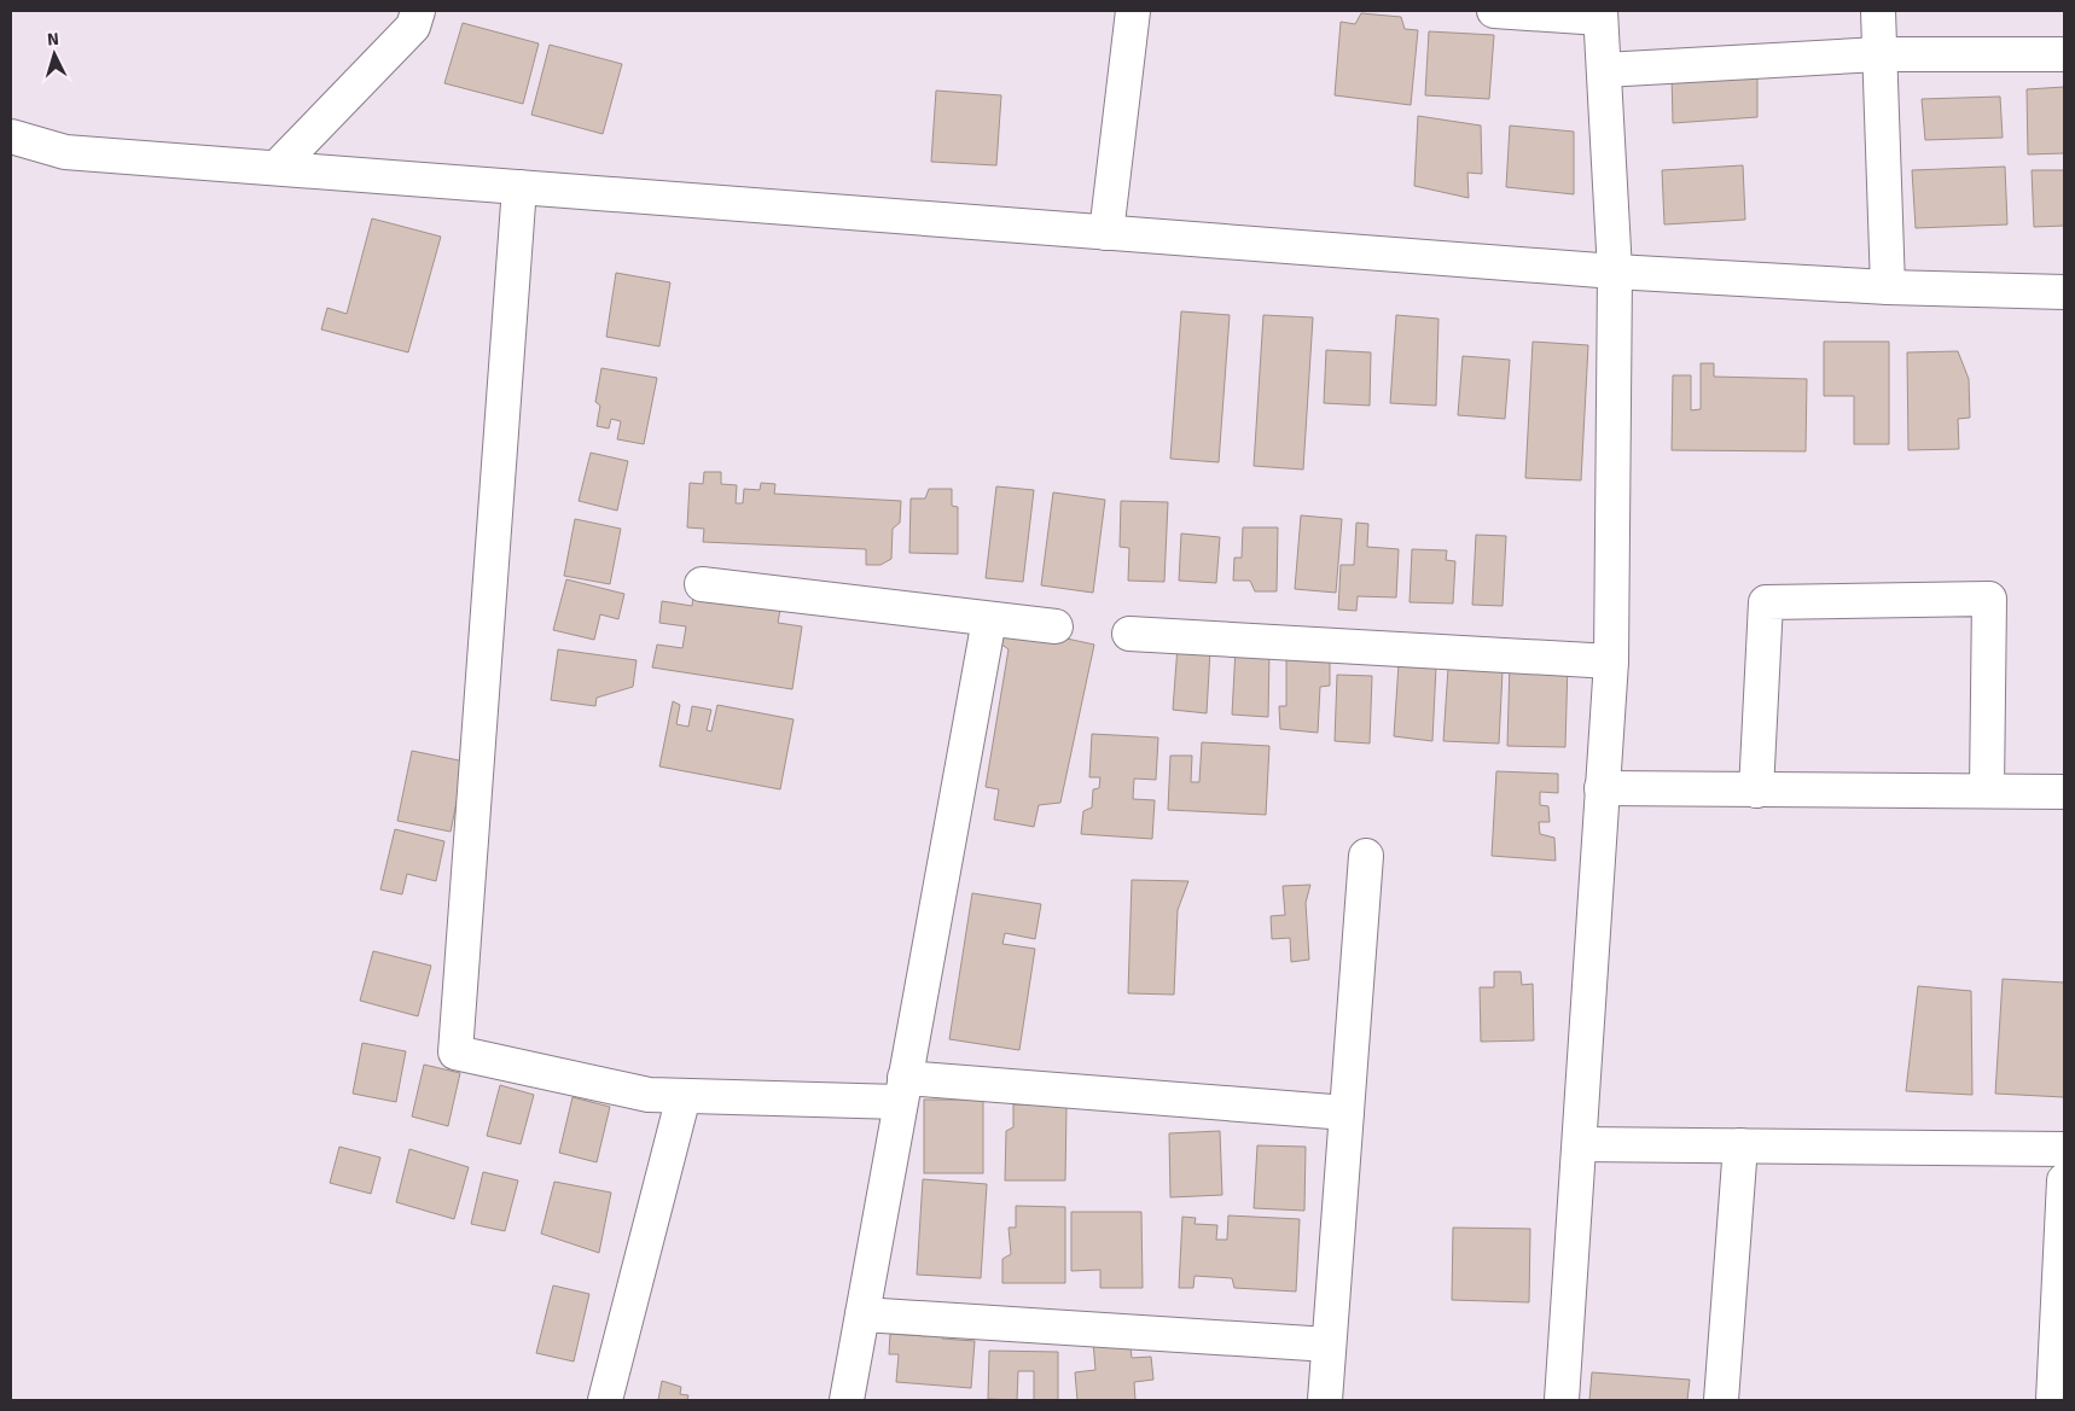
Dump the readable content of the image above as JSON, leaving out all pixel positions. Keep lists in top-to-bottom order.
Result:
{
  "north": "top"
}
